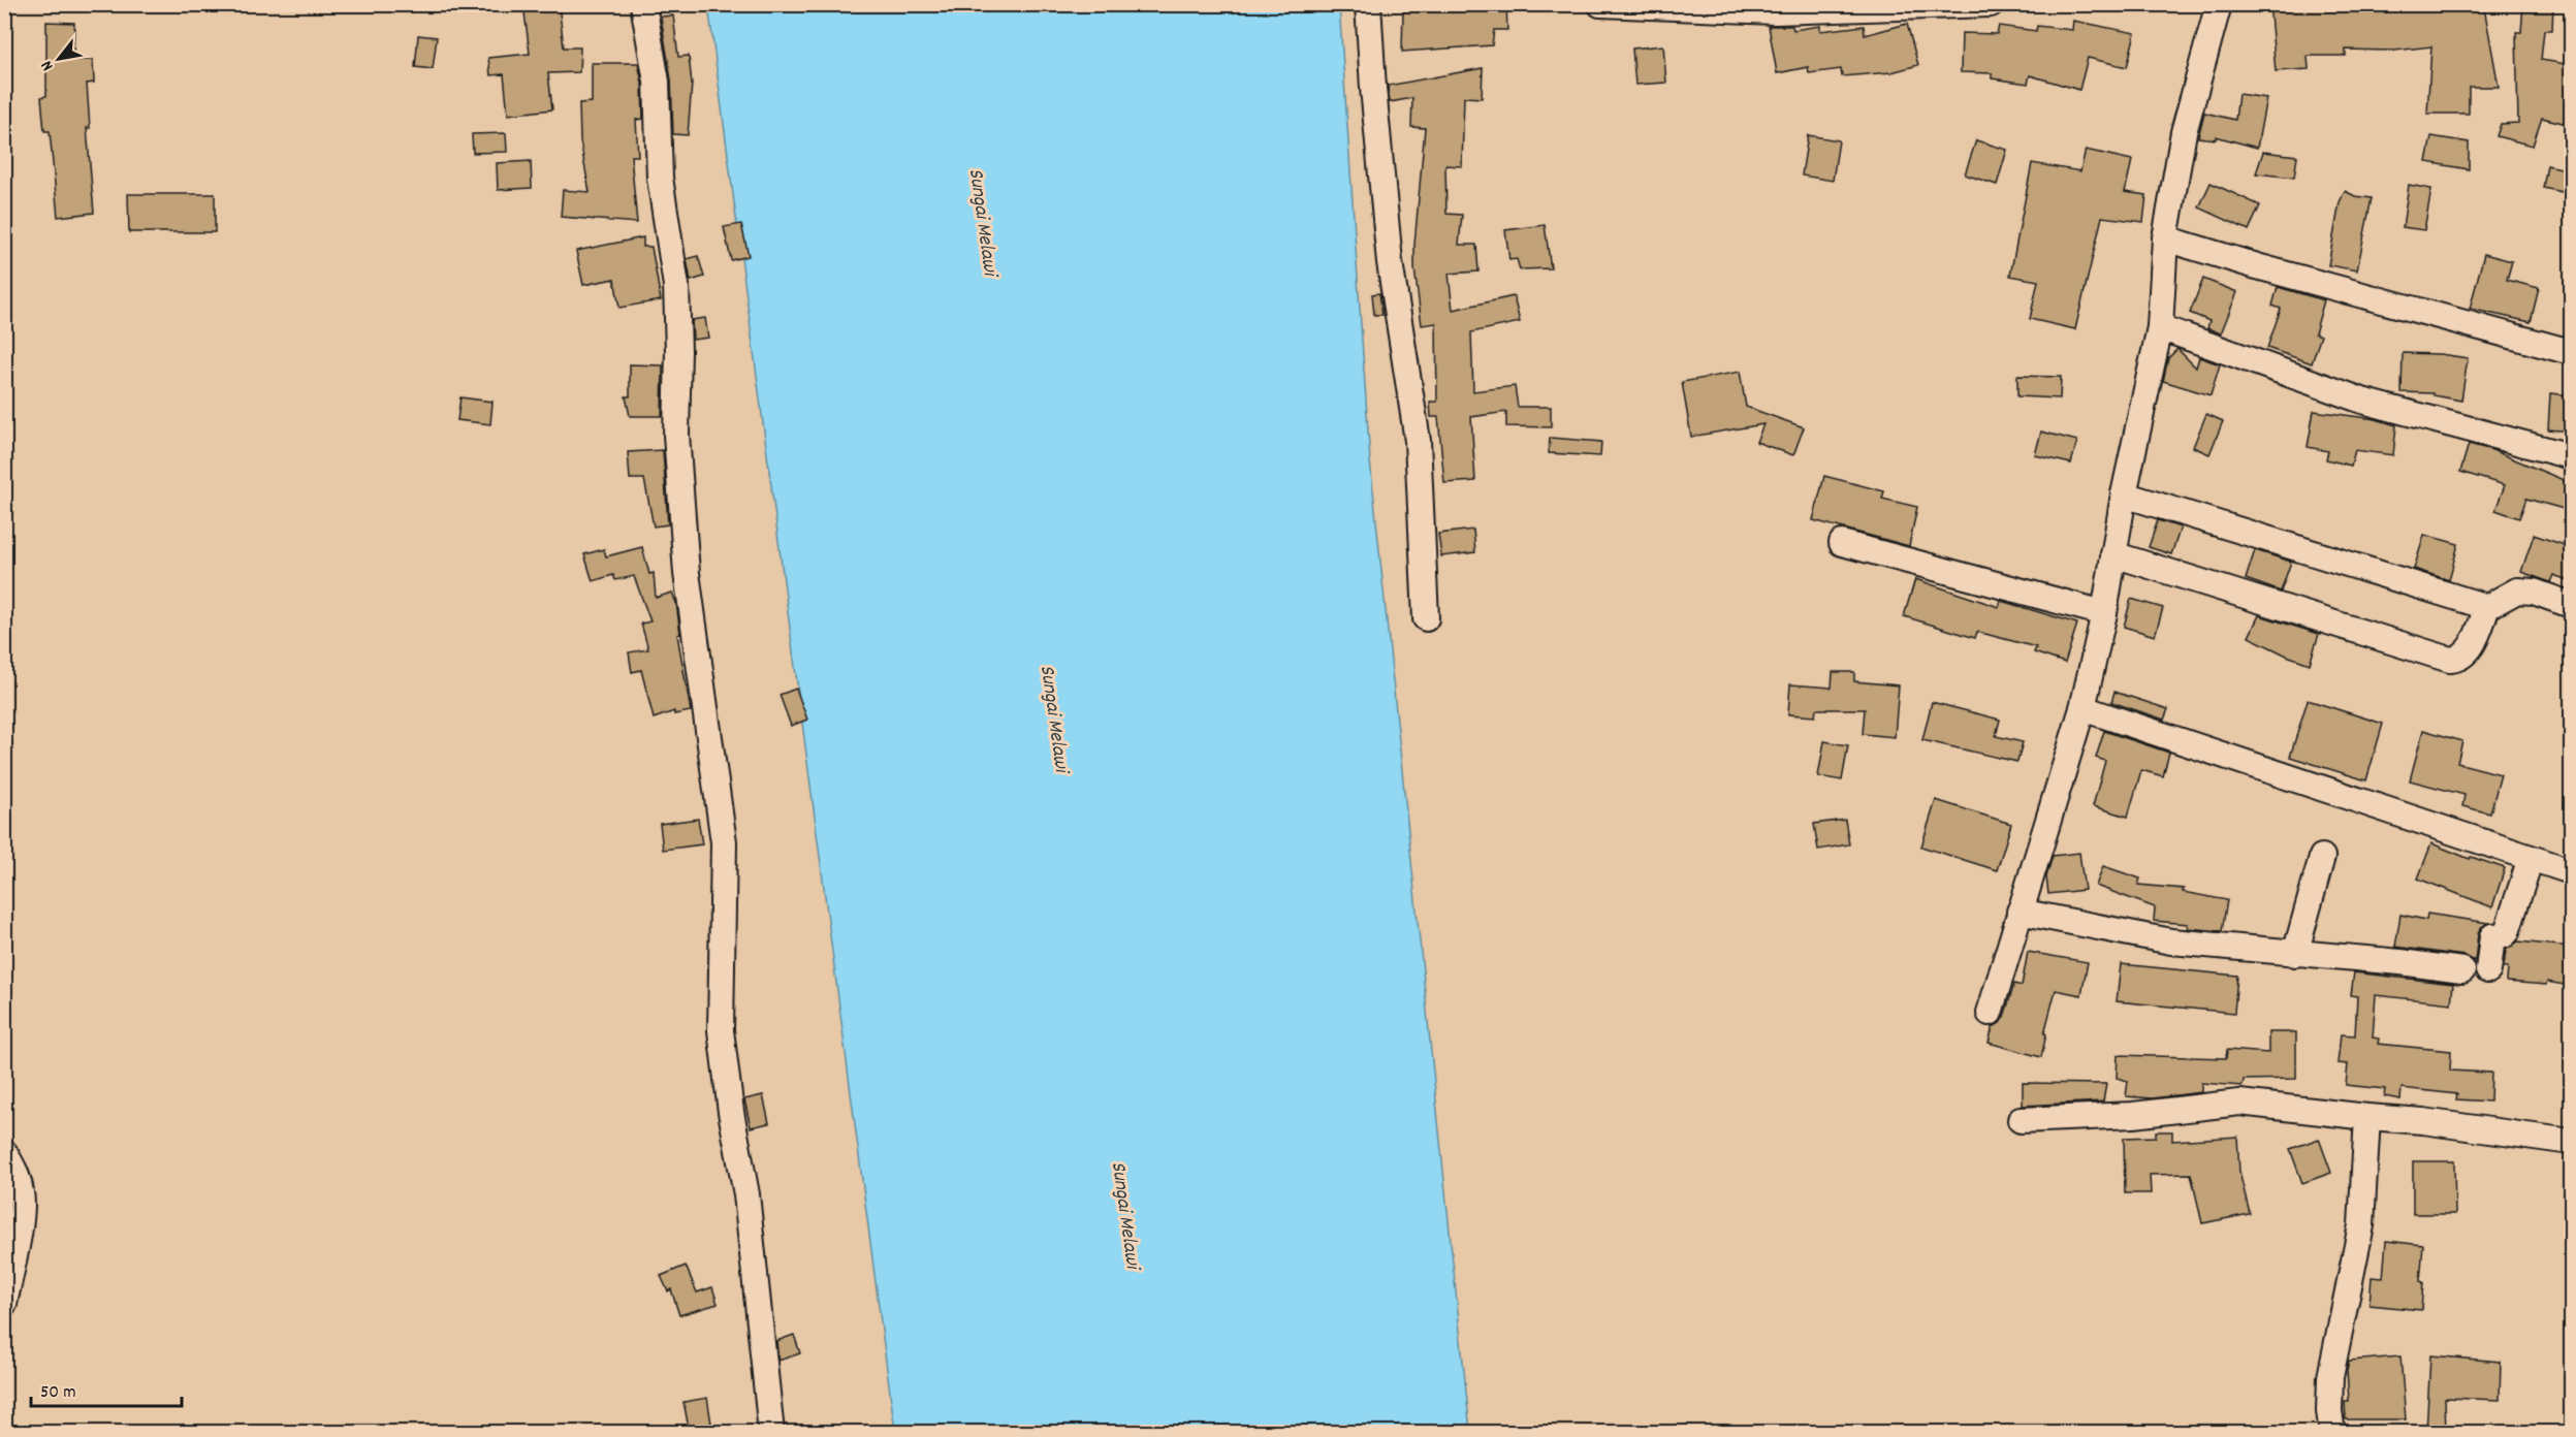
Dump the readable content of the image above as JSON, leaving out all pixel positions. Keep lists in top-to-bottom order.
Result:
{
  "water": ["Sungai Melawi"],
  "scale_bar": "50 m",
  "north": "bottom left"
}
